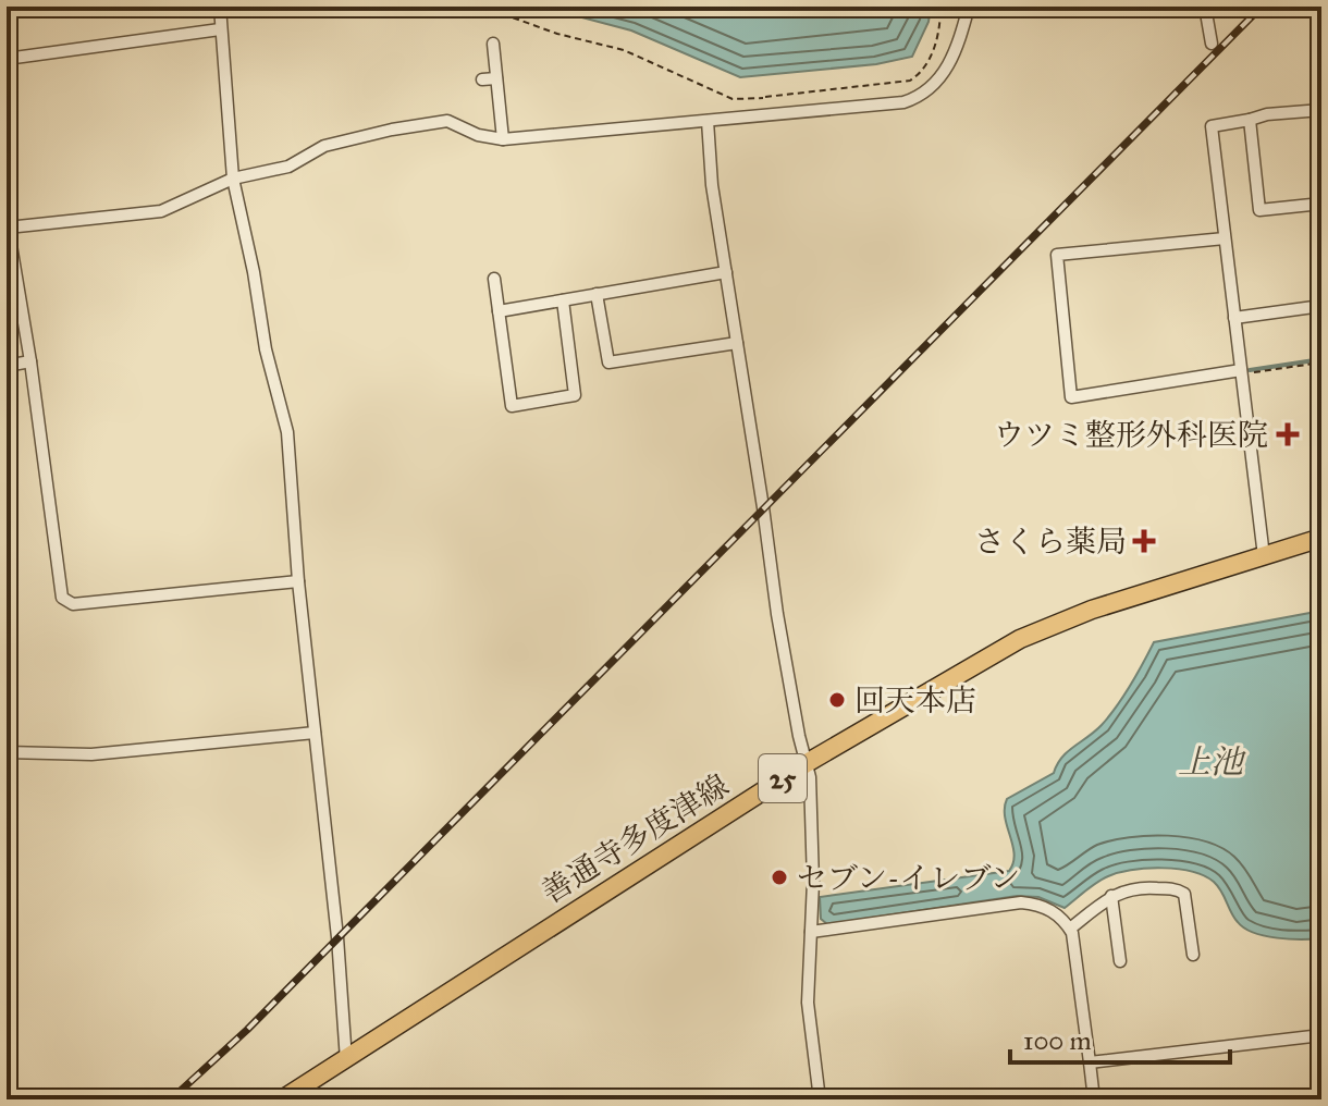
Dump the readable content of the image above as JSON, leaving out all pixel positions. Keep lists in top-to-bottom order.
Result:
{
  "streets": {
    "main road": ["25", "善通寺多度津線"]
  },
  "water": ["上池"],
  "places": {
    "health": ["ウツミ整形外科医院", "さくら薬局"],
    "other": ["回天本店", "セブン-イレブン"]
  },
  "scale_bar": "100 m"
}
